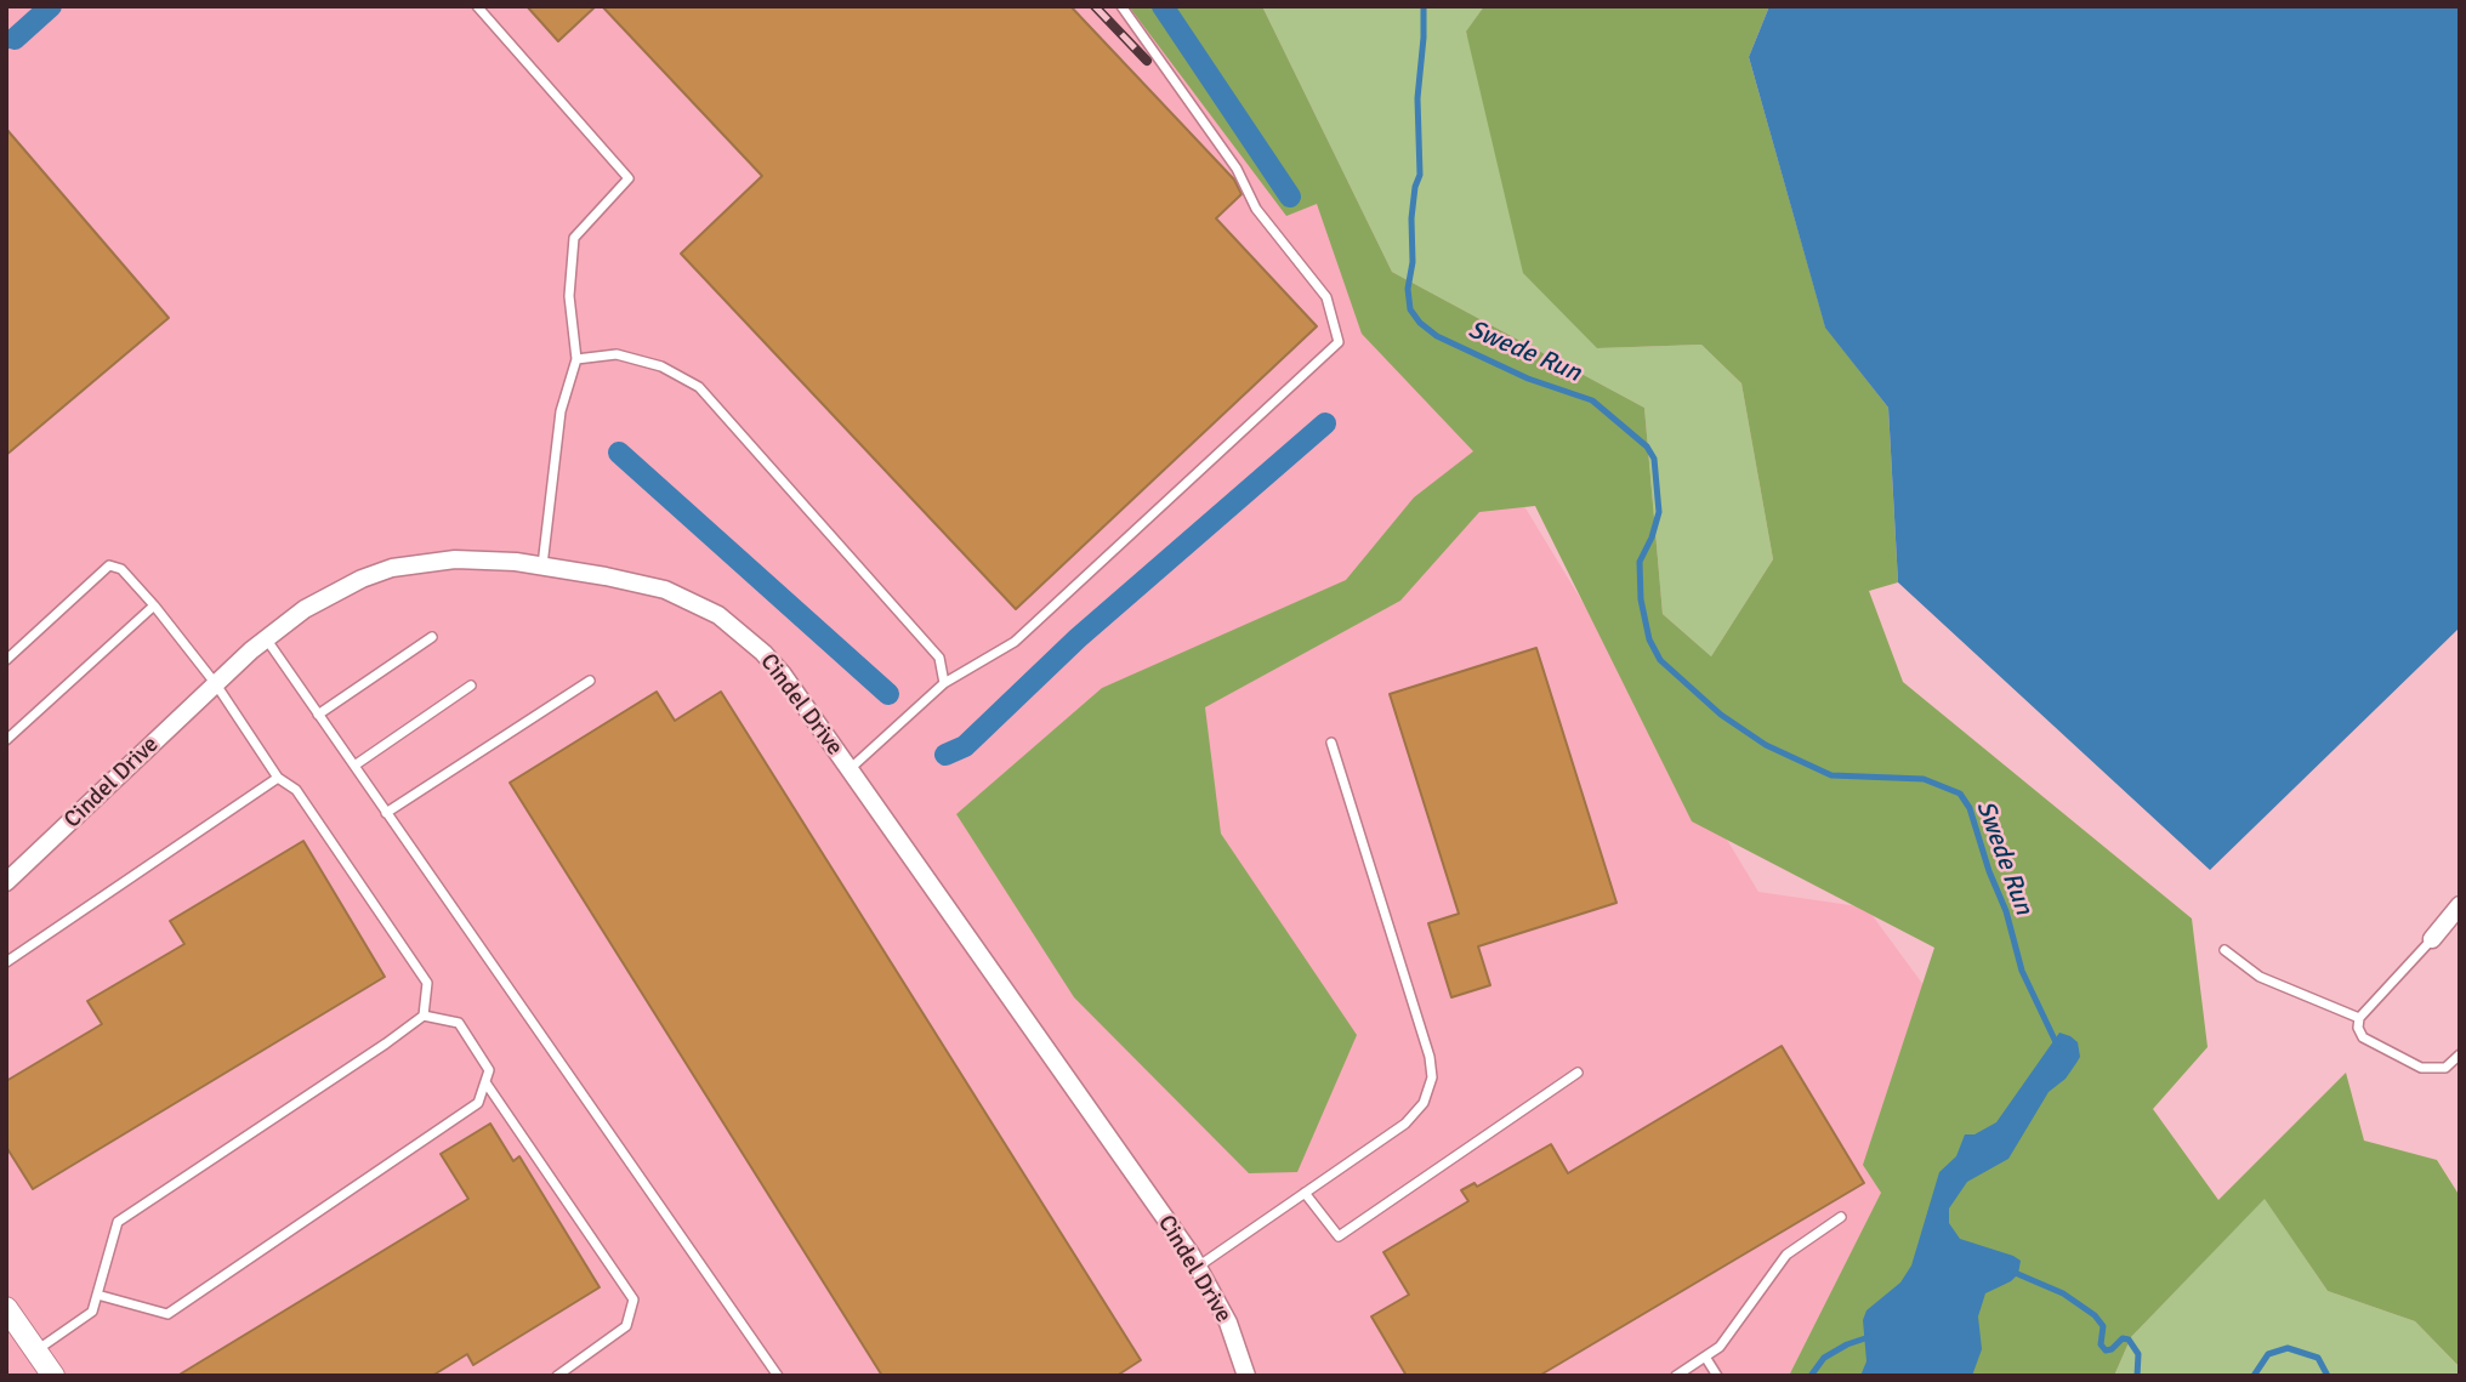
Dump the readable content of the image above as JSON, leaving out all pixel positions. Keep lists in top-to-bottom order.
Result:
{
  "streets": {
    "street": ["Cindel Drive"]
  },
  "water": ["Swede Run"]
}
